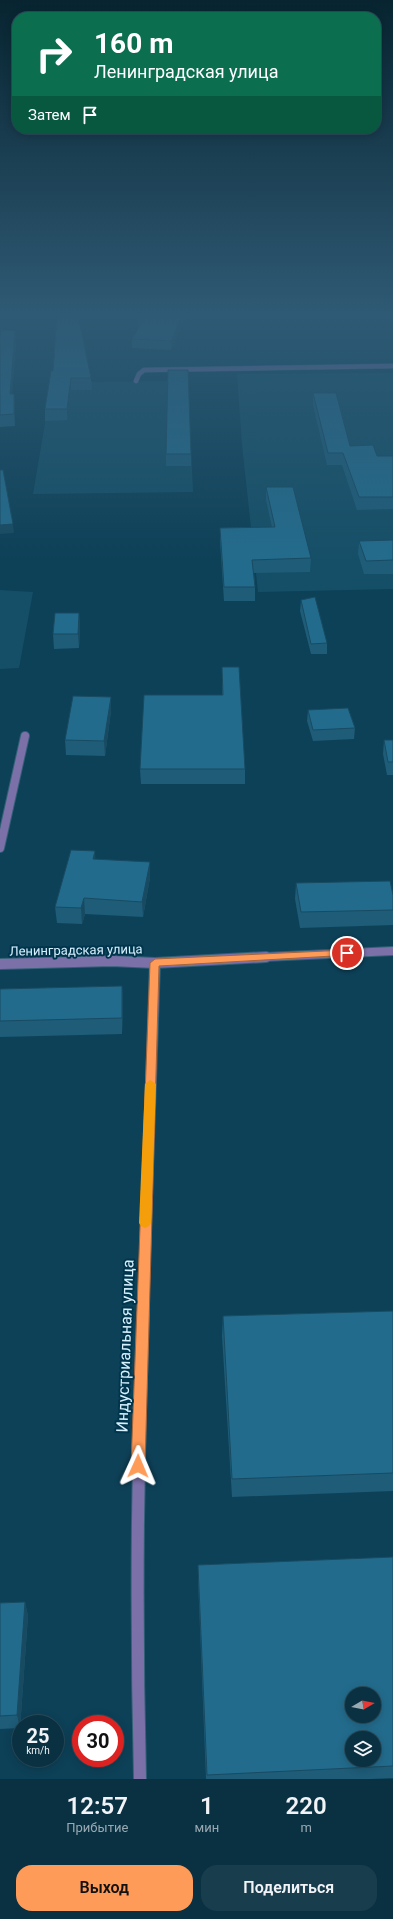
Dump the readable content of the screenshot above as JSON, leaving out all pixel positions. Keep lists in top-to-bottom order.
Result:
{
  "streets": {
    "street": ["Ленинградская улица", "Индустриальная улица"]
  },
  "crossings": [
    ["Ленинградская улица", "Индустриальная улица"]
  ],
  "north": "right",
  "page": {
    "turn": ["160 m", "Ленинградская улица"],
    "then": "Затем",
    "speed": "25 km/h",
    "limit": "30",
    "eta": [
      "12:57",
      "Прибытие",
      "1",
      "мин",
      "220",
      "m"
    ],
    "buttons": ["Выход", "Поделиться"]
  }
}
